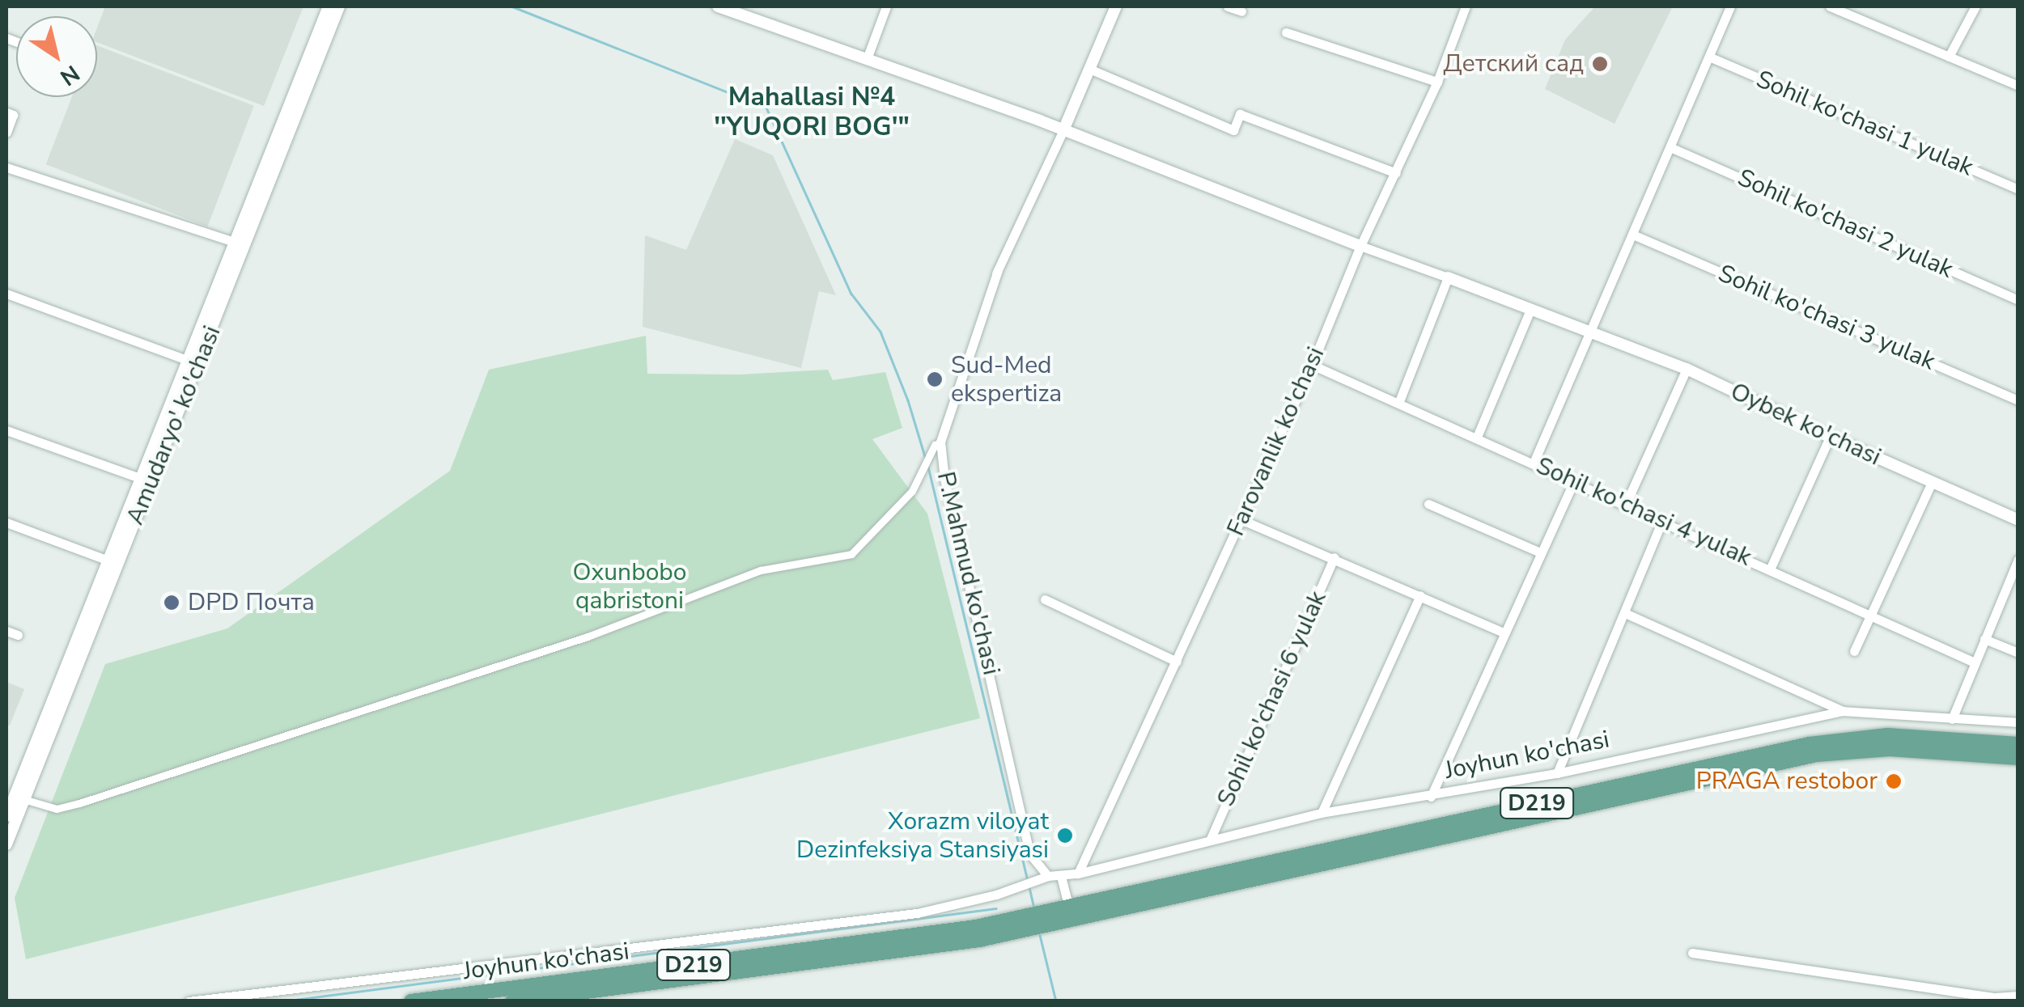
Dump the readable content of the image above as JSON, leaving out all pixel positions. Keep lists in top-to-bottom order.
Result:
{
  "streets": {
    "main road": ["Joyhun ko'chasi", "D219"],
    "street": [
      "Sohil ko'chasi 1 yulak",
      "Sohil ko'chasi 2 yulak",
      "Sohil ko'chasi 3 yulak",
      "Oybek ko'chasi",
      "Amudaryo' ko'chasi",
      "Farovanlik ko'chasi",
      "Sohil ko'chasi 4 yulak",
      "P.Mahmud ko'chasi",
      "Sohil ko'chasi 6 yulak"
    ]
  },
  "crossings": [
    ["Oybek ko'chasi", "Farovanlik ko'chasi"],
    ["Farovanlik ko'chasi", "Sohil ko'chasi 4 yulak"],
    ["Farovanlik ko'chasi", "Joyhun ko'chasi"],
    ["P.Mahmud ko'chasi", "Joyhun ko'chasi"],
    ["Sohil ko'chasi 6 yulak", "Joyhun ko'chasi"],
    ["Joyhun ko'chasi", "D219"]
  ],
  "districts": ["Mahallasi №4 ''YUQORI BOG'\""],
  "parks": ["Oxunbobo qabristoni"],
  "places": [
    "Детский сад",
    "Sud-Med ekspertiza",
    "DPD Почта",
    "PRAGA restobor",
    "Xorazm viloyat Dezinfeksiya Stansiyasi"
  ],
  "north": "bottom right"
}
